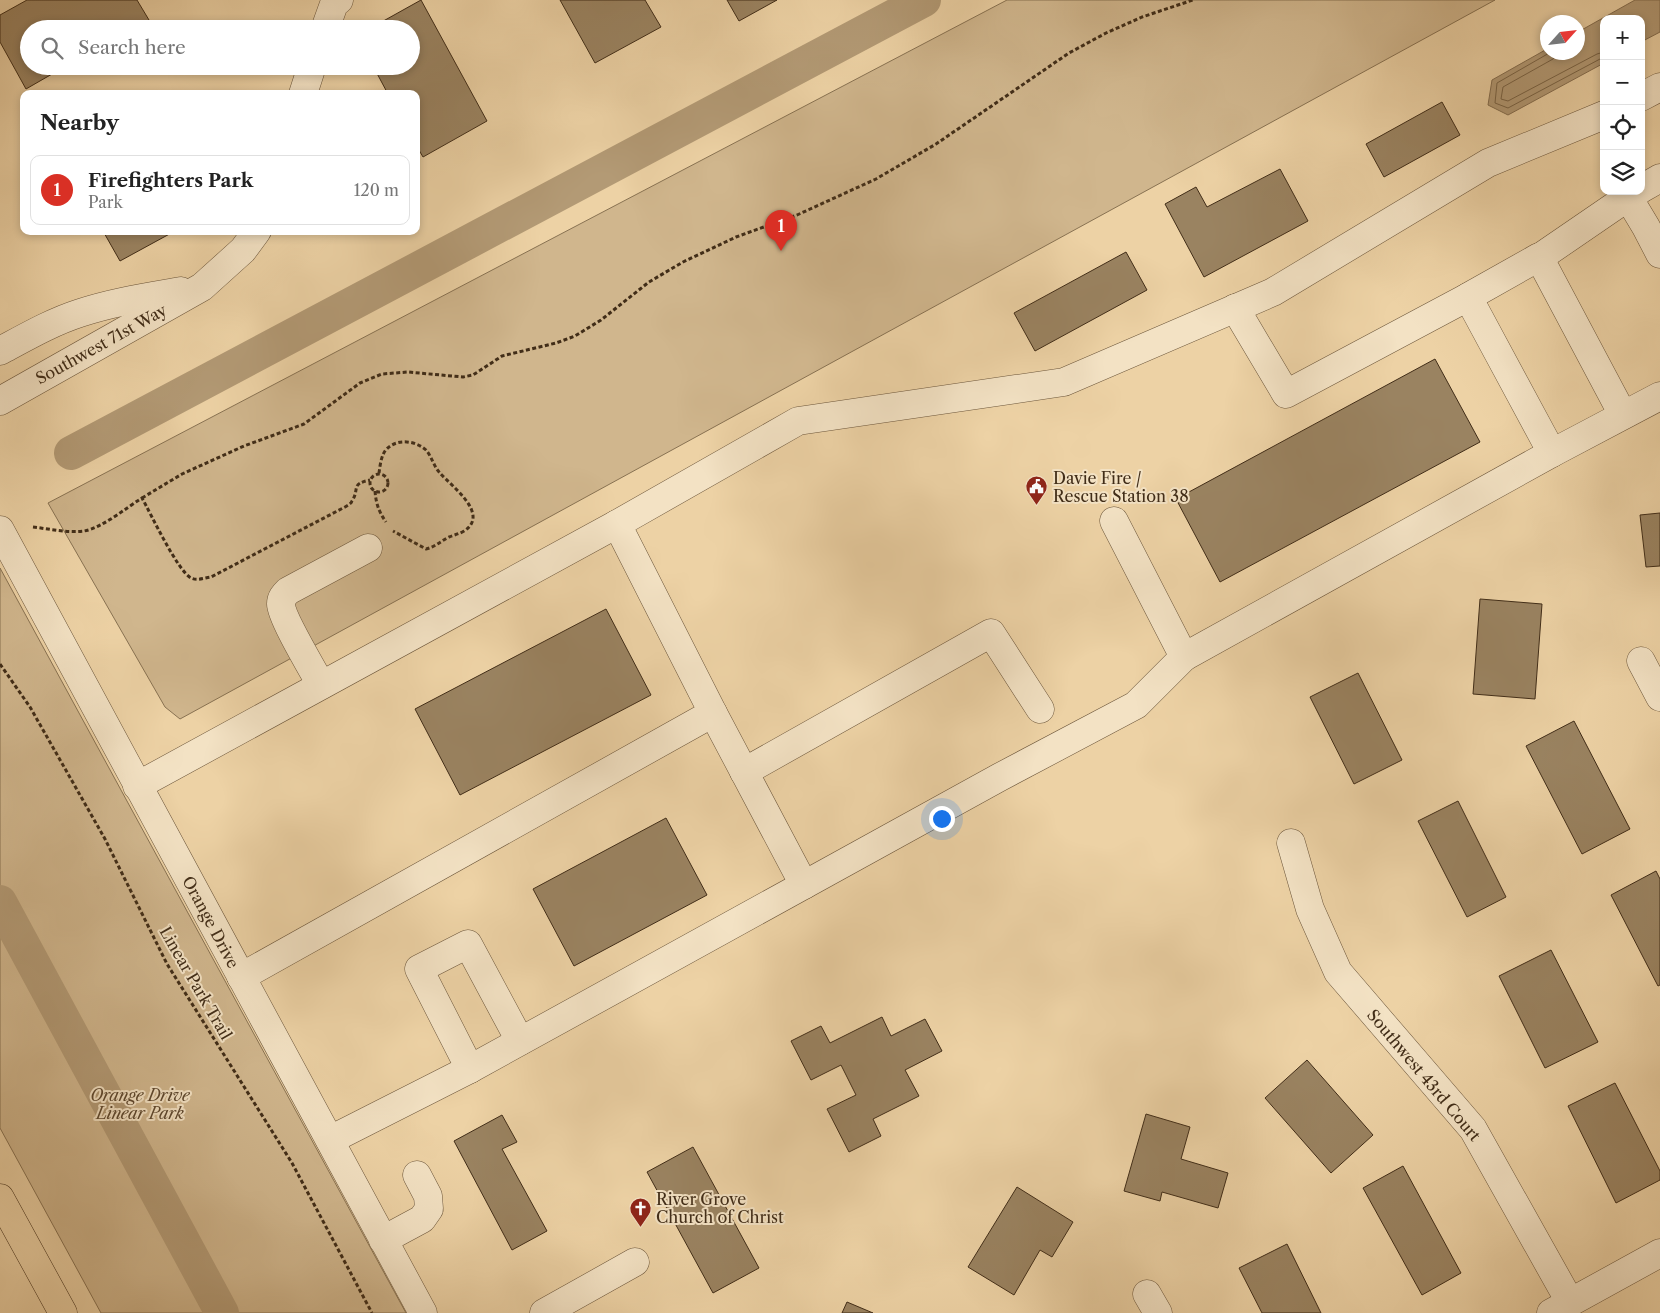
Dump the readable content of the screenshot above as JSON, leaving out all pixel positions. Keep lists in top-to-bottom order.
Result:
{
  "streets": {
    "street": ["Southwest 71st Way", "Orange Drive", "Southwest 43rd Court"],
    "path": ["Linear Park Trail"]
  },
  "parks": ["Orange Drive Linear Park"],
  "places": {
    "public building": ["Davie Fire / Rescue Station 38"],
    "church": ["River Grove Church of Christ"]
  },
  "north": "top right",
  "page": {
    "map_buttons": ["+", "−"],
    "search": "Search here",
    "heading": "Nearby",
    "list": [
      {
        "mark": "1",
        "name": "Firefighters Park",
        "note": "Park",
        "value": "120 m"
      }
    ],
    "pins": "1"
  }
}
